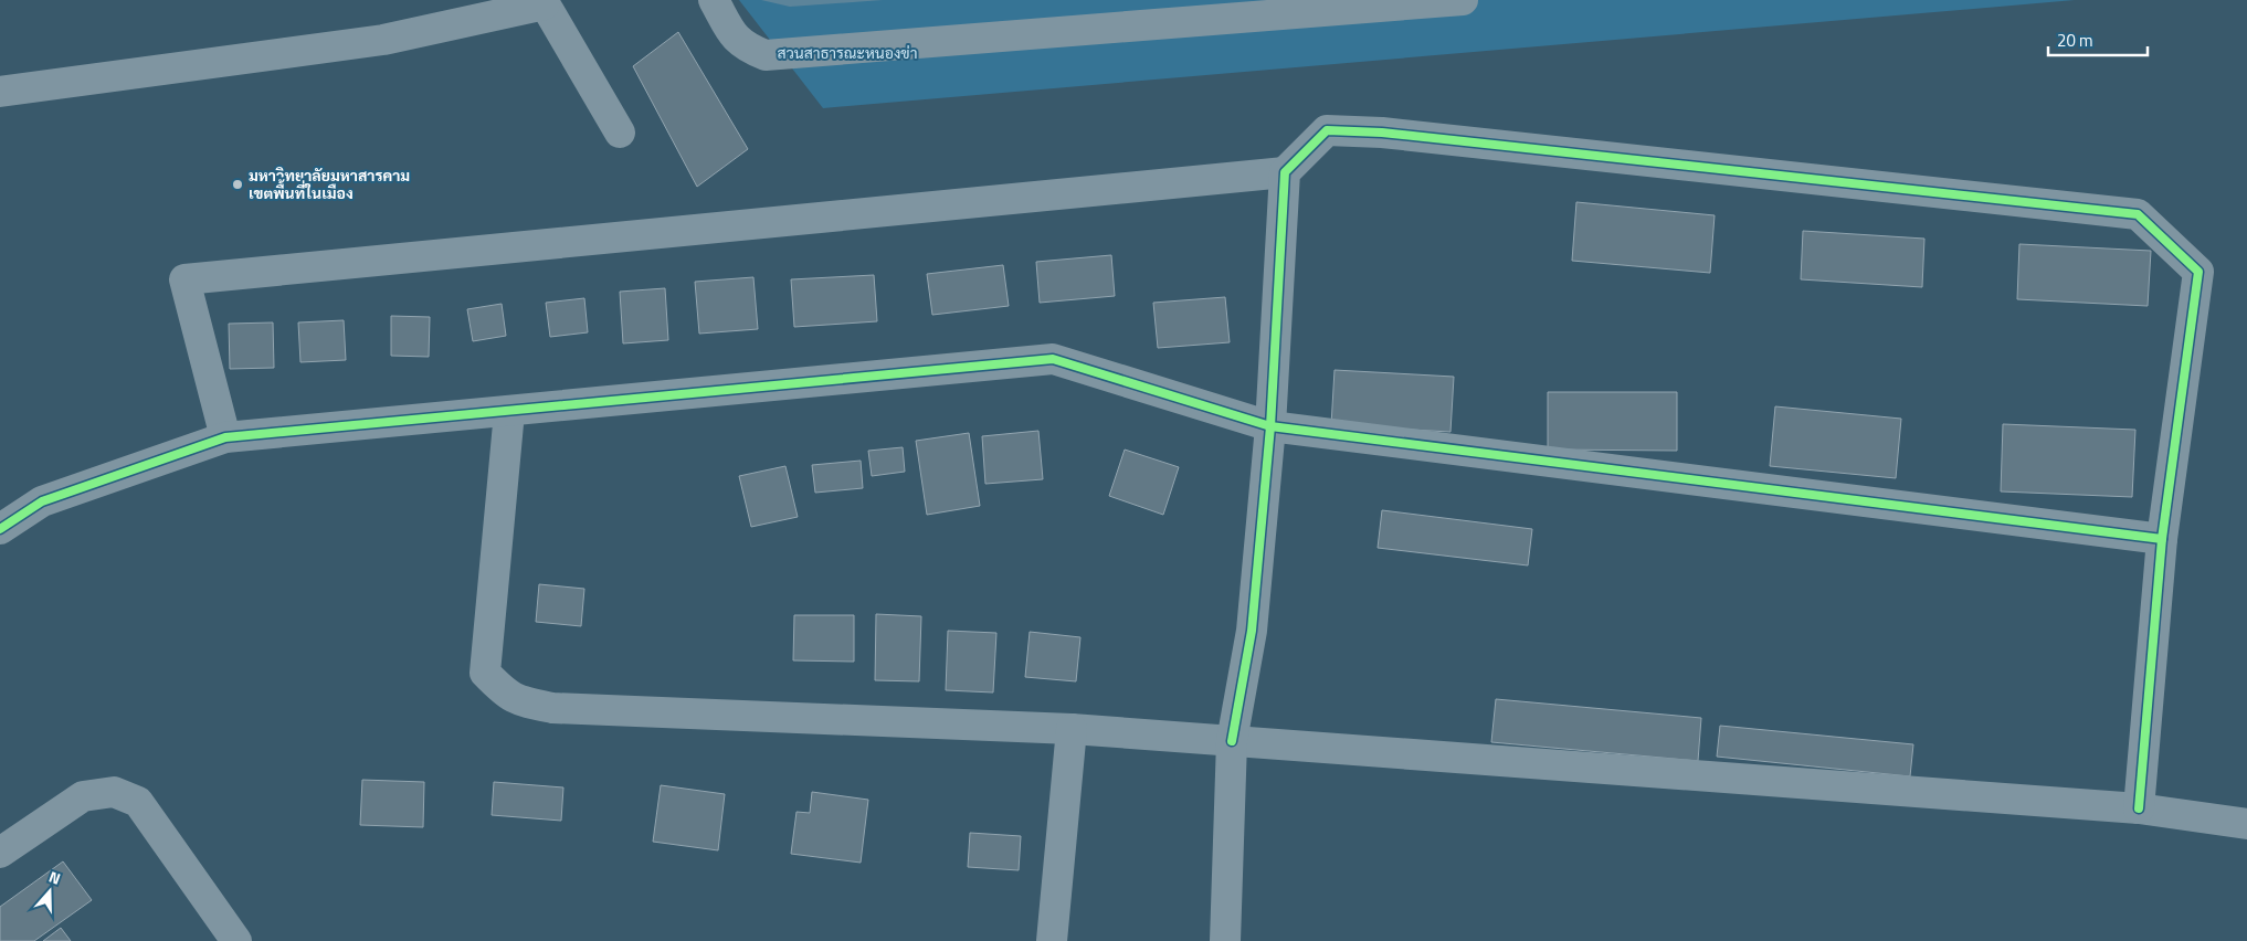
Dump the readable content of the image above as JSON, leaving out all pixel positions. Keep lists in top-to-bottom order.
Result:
{
  "parks": ["สวนสาธารณะหนองข่า"],
  "places": ["มหาวิทยาลัยมหาสารคาม เขตพื้นที่ในเมือง"],
  "scale_bar": "20 m",
  "north": "top"
}
